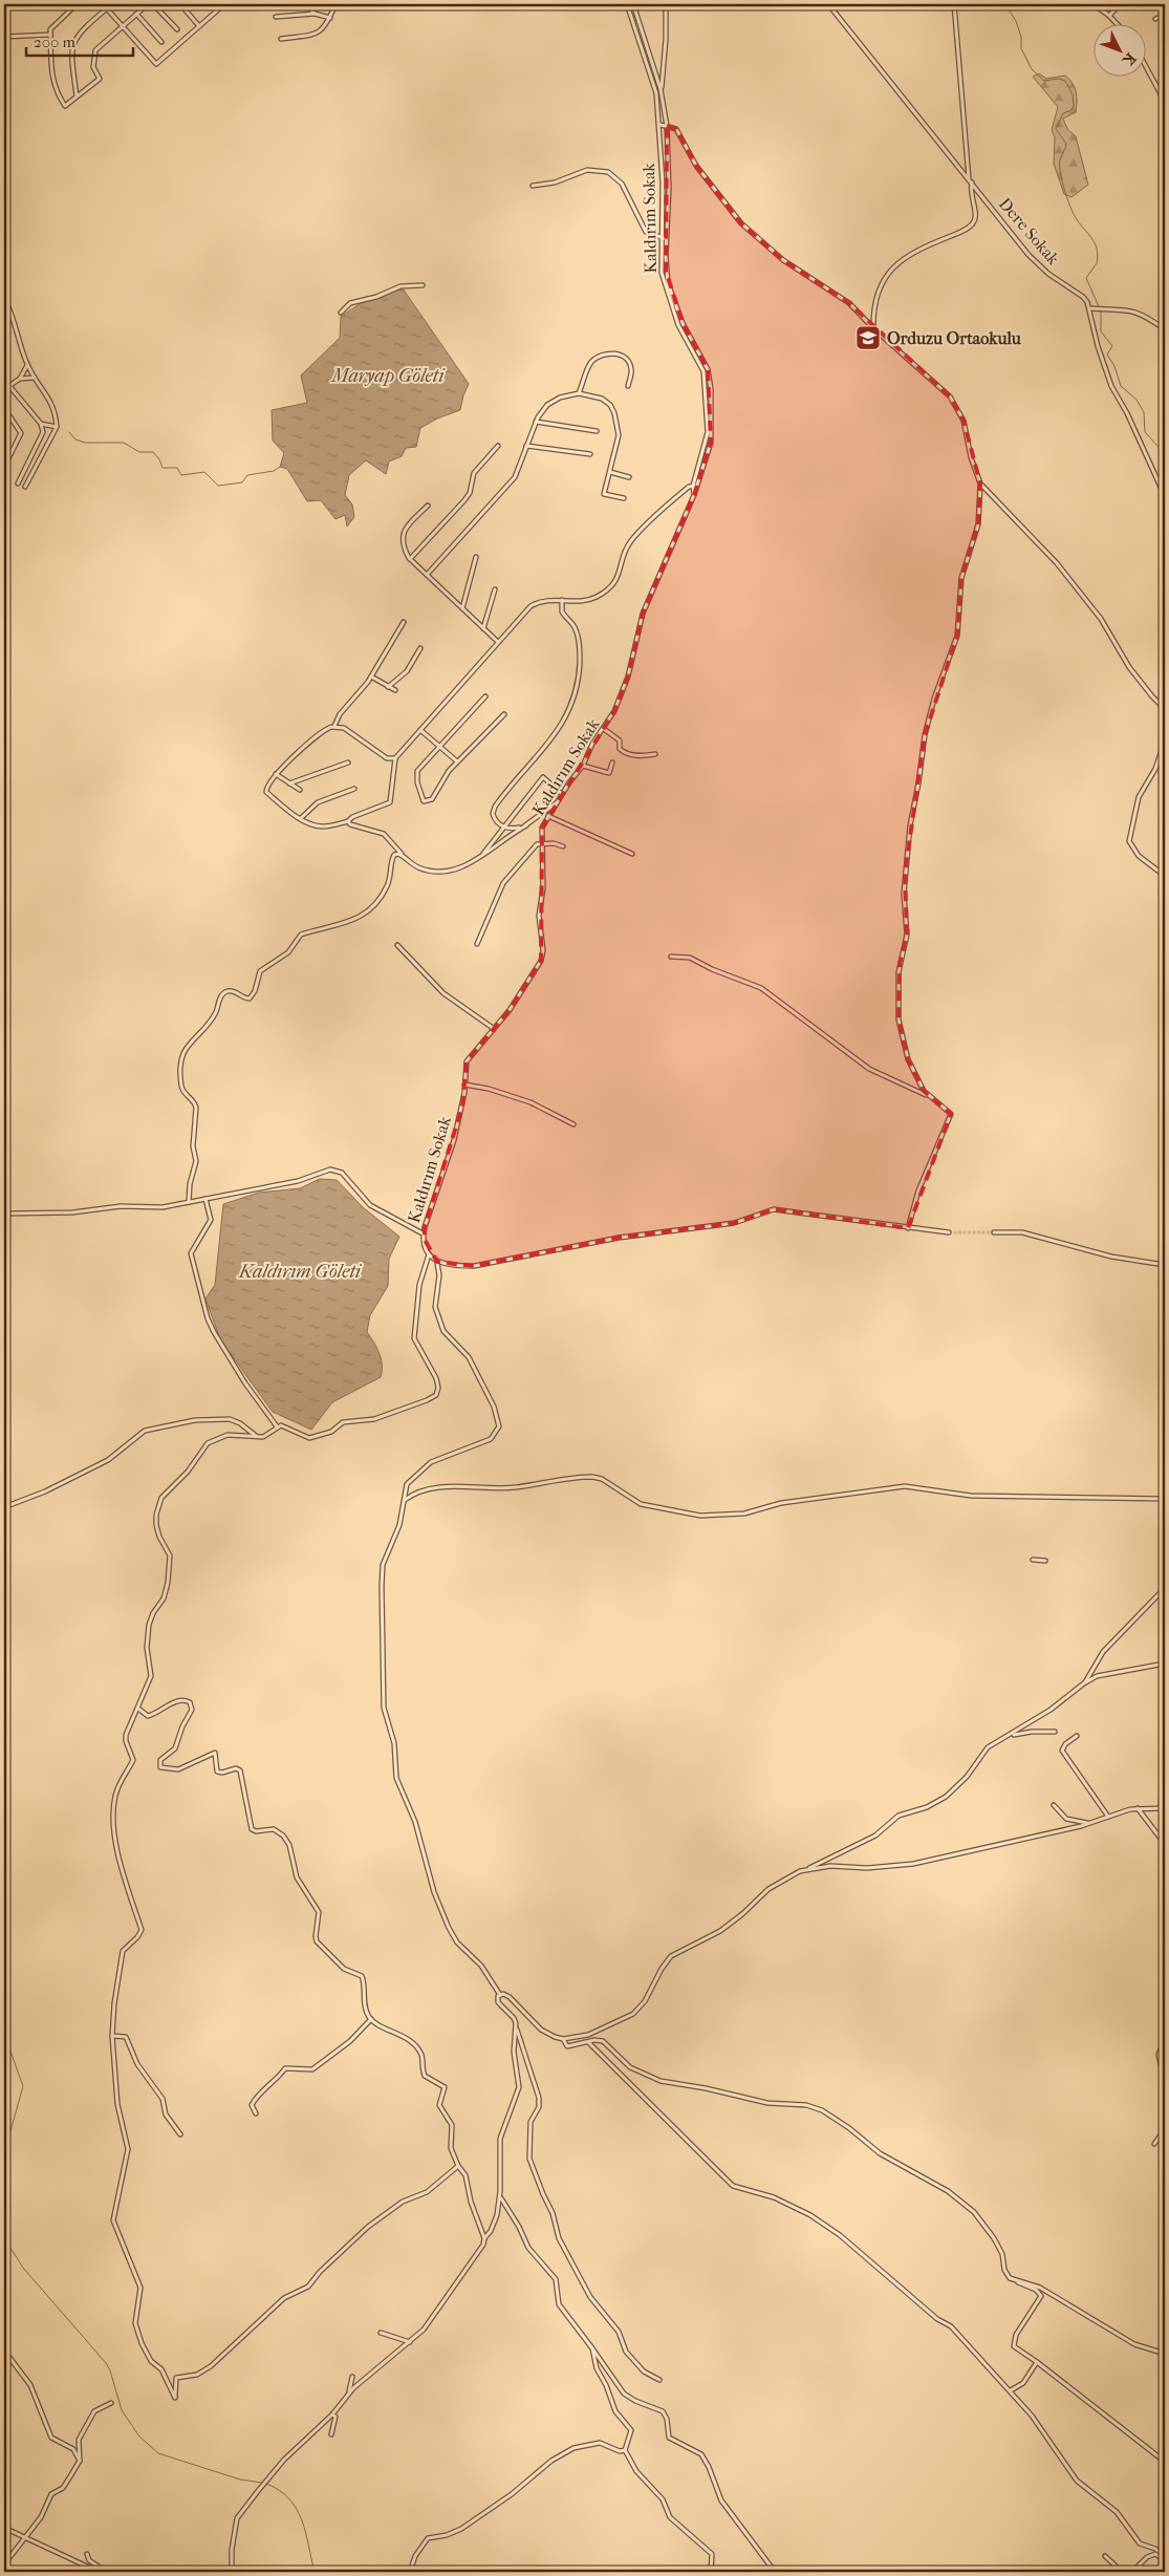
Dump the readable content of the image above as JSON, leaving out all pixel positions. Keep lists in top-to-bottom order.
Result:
{
  "streets": {
    "street": ["Kaldırım Sokak", "Dere Sokak"]
  },
  "water": ["Maryap Göleti", "Kaldırım Göleti"],
  "places": {
    "school or university": ["Orduzu Ortaokulu"]
  },
  "scale_bar": "200 m",
  "north": "bottom right"
}
